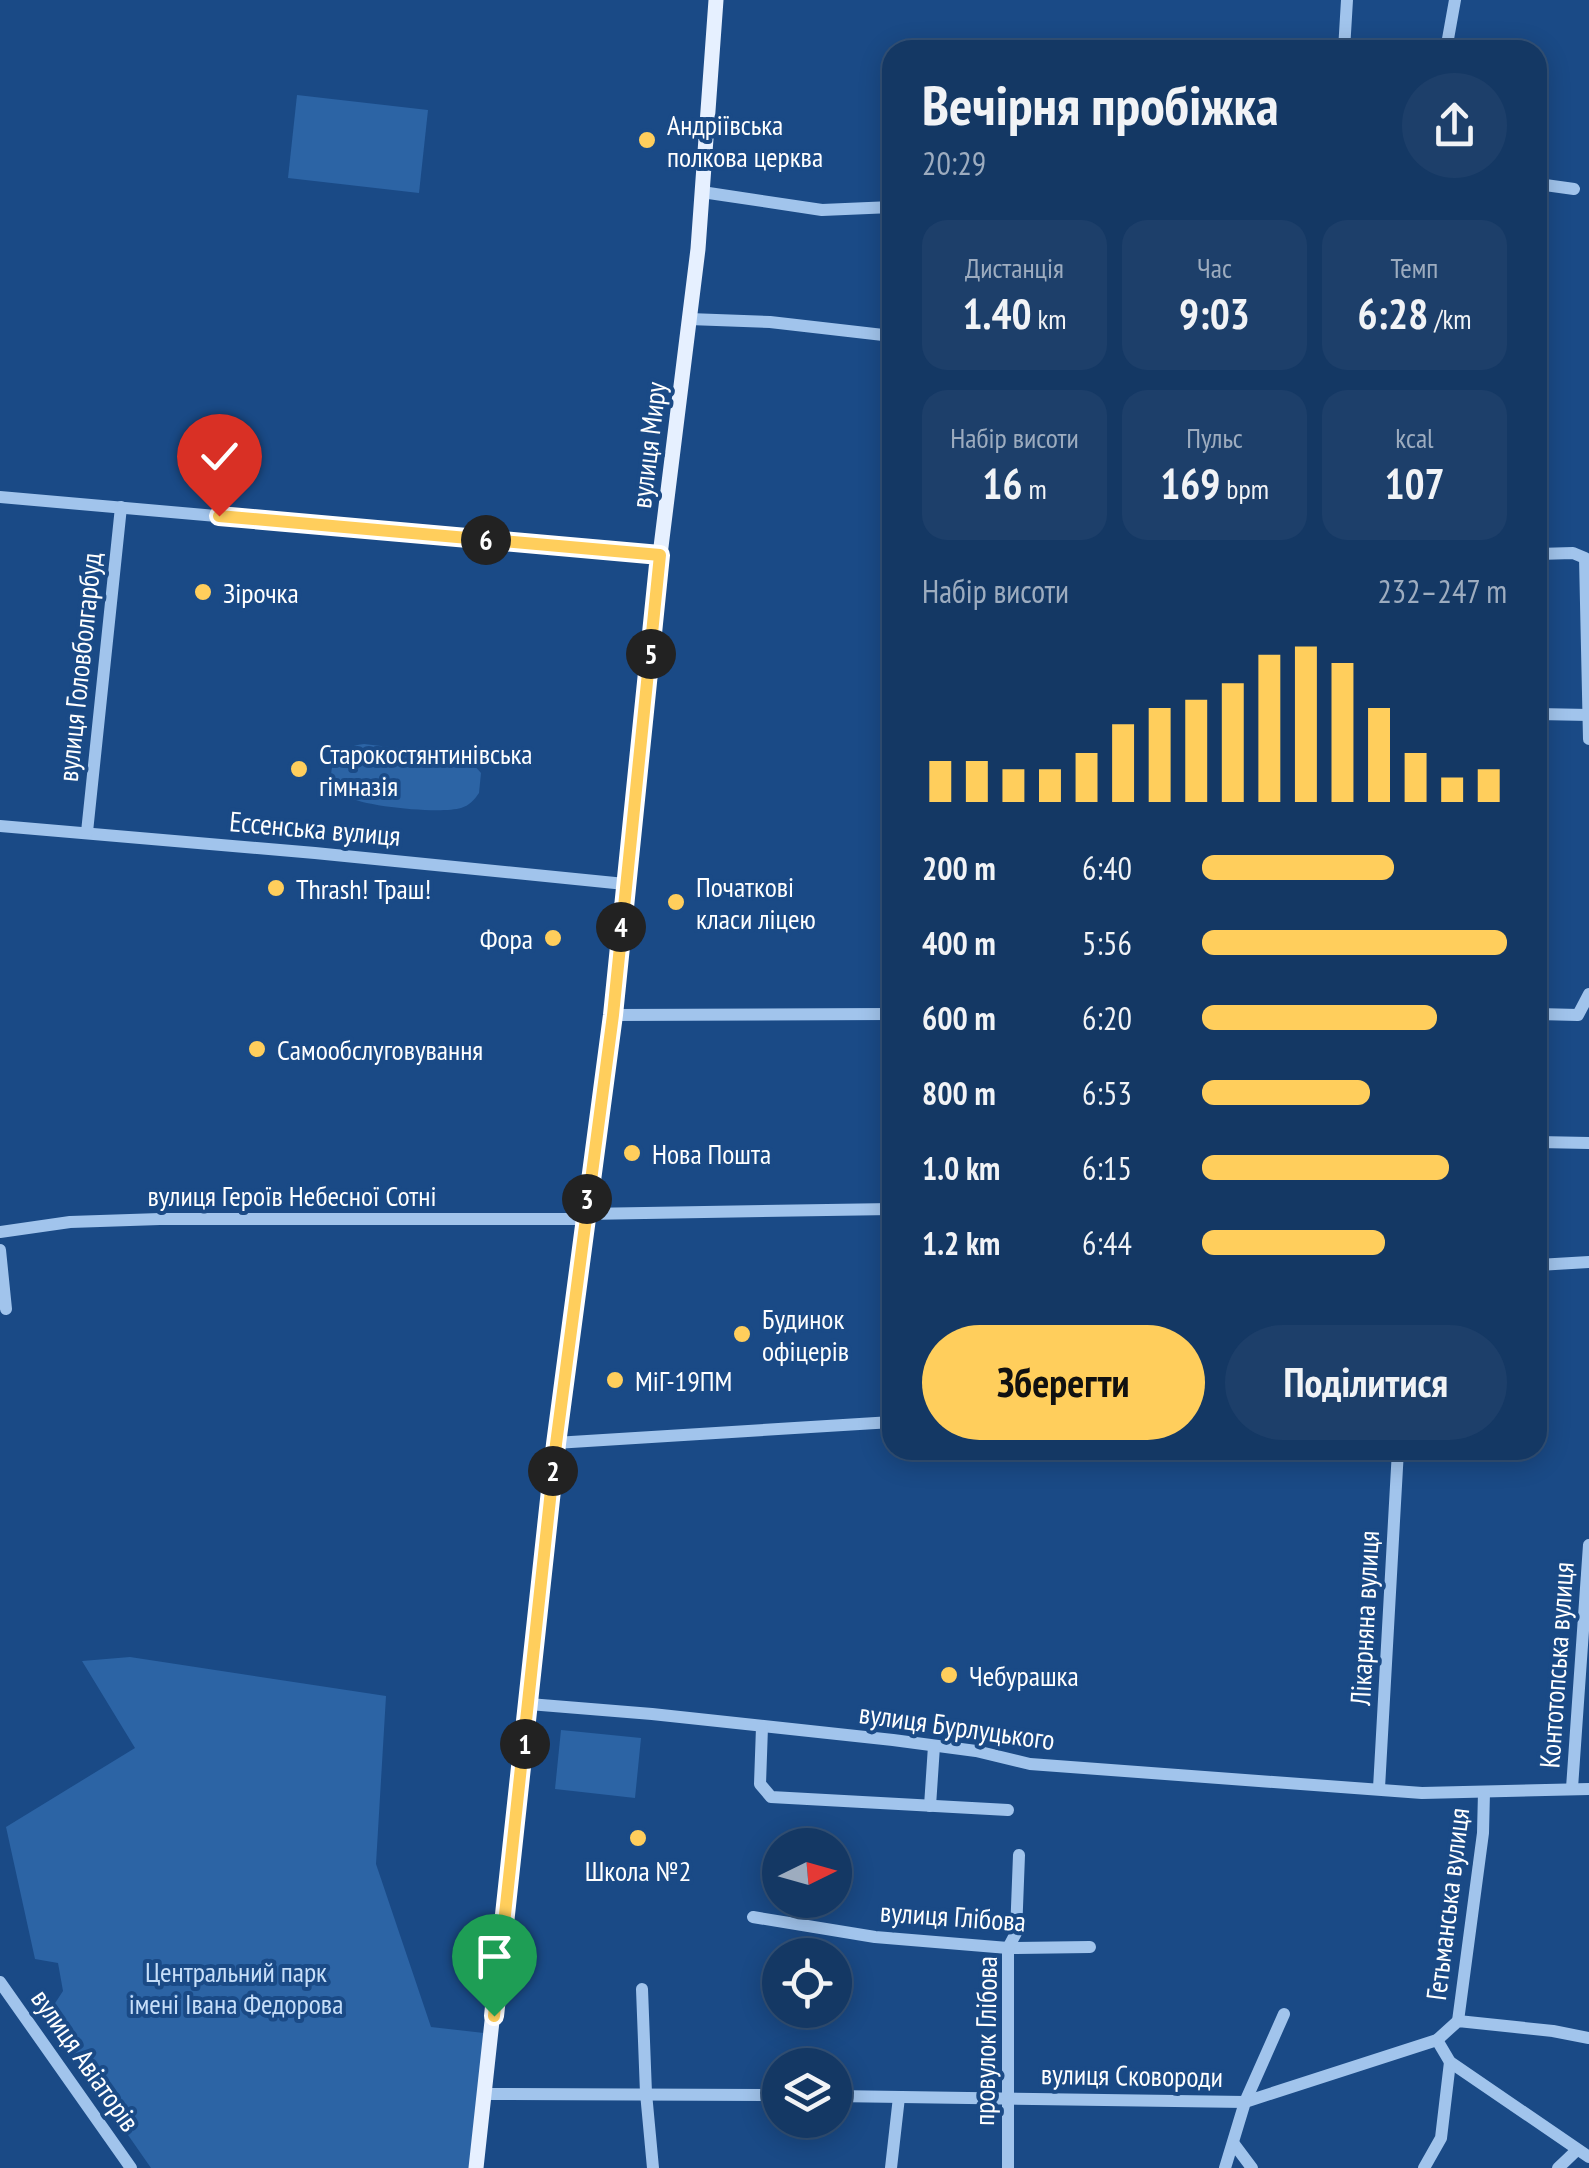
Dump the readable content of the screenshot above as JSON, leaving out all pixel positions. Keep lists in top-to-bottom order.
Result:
{
  "streets": {
    "main road": ["вулиця Миру"],
    "street": [
      "вулиця Головболгарбуд",
      "Ессенська вулиця",
      "вулиця Героїв Небесної Сотні",
      "Лікарняна вулиця",
      "Контотопська вулиця",
      "вулиця Бурлуцького",
      "Гетьманська вулиця",
      "вулиця Глібова",
      "провулок Глібова",
      "вулиця Авіаторів",
      "вулиця Сковороди"
    ]
  },
  "crossings": [
    ["вулиця Миру", "Ессенська вулиця"],
    ["вулиця Миру", "вулиця Героїв Небесної Сотні"],
    ["вулиця Миру", "вулиця Бурлуцького"],
    ["вулиця Головболгарбуд", "Ессенська вулиця"],
    ["Лікарняна вулиця", "вулиця Бурлуцького"],
    ["Контотопська вулиця", "вулиця Бурлуцького"],
    ["вулиця Бурлуцького", "Гетьманська вулиця"],
    ["Гетьманська вулиця", "вулиця Сковороди"],
    ["вулиця Глібова", "провулок Глібова"],
    ["провулок Глібова", "вулиця Сковороди"]
  ],
  "parks": ["Центральний парк імені Івана Федорова"],
  "places": [
    "Андріївська полкова церква",
    "Зірочка",
    "Старокостянтинівська гімназія",
    "Thrash! Траш!",
    "Початкові класи ліцею",
    "Фора",
    "Самообслуговування",
    "Нова Пошта",
    "Будинок офіцерів",
    "МіГ-19ПМ",
    "Чебурашка",
    "Школа №2"
  ],
  "north": "right",
  "page": {
    "heading": ["Вечірня пробіжка", "20:29"],
    "stats": [
      ["Дистанція", "1.40 km"],
      ["Час", "9:03"],
      ["Темп", "6:28 /km"],
      ["Набір висоти", "16 m"],
      ["Пульс", "169 bpm"],
      ["kcal", "107"]
    ],
    "pins": [
      "6",
      "5",
      "4",
      "3",
      "2",
      "1"
    ],
    "chart": ["Набір висоти", "232–247 m"],
    "list": [
      {
        "name": "200 m",
        "note": "6:40"
      },
      {
        "name": "400 m",
        "note": "5:56"
      },
      {
        "name": "600 m",
        "note": "6:20"
      },
      {
        "name": "800 m",
        "note": "6:53"
      },
      {
        "name": "1.0 km",
        "note": "6:15"
      },
      {
        "name": "1.2 km",
        "note": "6:44"
      }
    ],
    "buttons": ["Зберегти", "Поділитися"]
  }
}
